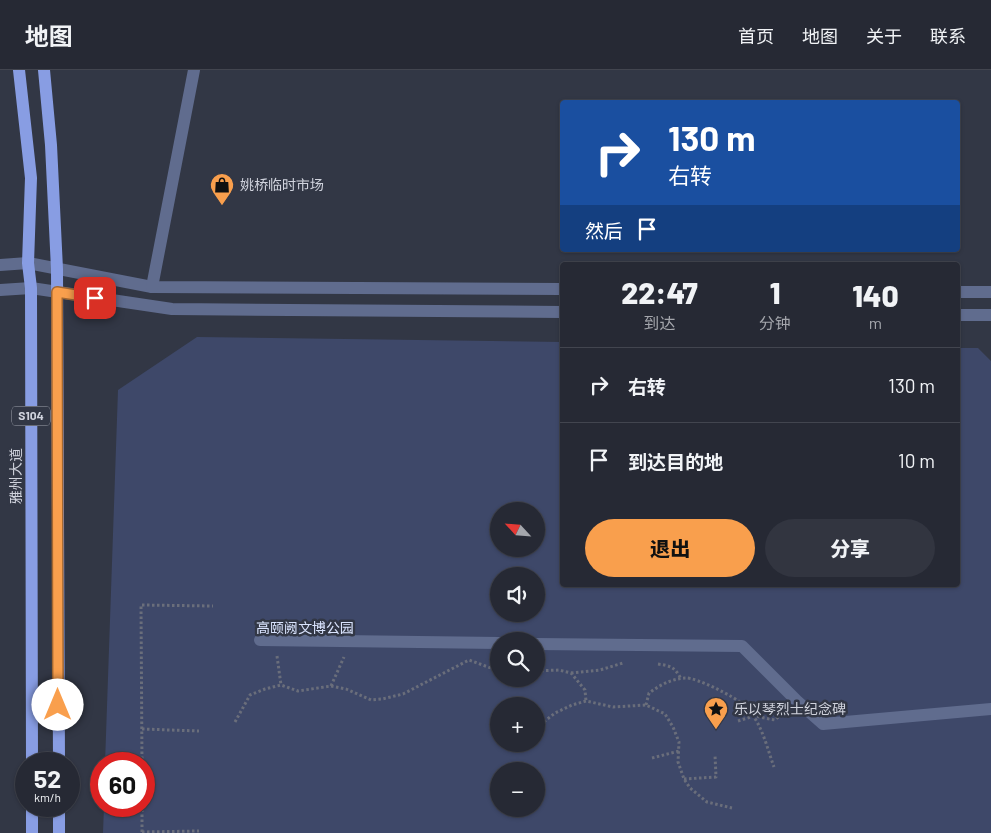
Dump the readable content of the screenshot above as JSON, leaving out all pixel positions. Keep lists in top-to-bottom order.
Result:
{
  "streets": {
    "main road": ["S104", "雅州大道"]
  },
  "parks": ["高颐阙文博公园"],
  "places": {
    "shop": ["姚桥临时市场"],
    "place": ["乐以琴烈士纪念碑"]
  },
  "north": "top left",
  "page": {
    "header": "地图",
    "nav": [
      "首页",
      "地图",
      "关于",
      "联系"
    ],
    "turn": ["130 m", "右转"],
    "then": "然后",
    "eta": [
      "22:47",
      "到达",
      "1",
      "分钟",
      "140",
      "m"
    ],
    "list": [
      {
        "name": "右转",
        "value": "130 m"
      },
      {
        "name": "到达目的地",
        "value": "10 m"
      }
    ],
    "map_buttons": ["+", "−"],
    "buttons": ["退出", "分享"],
    "speed": "52 km/h",
    "limit": "60"
  }
}
